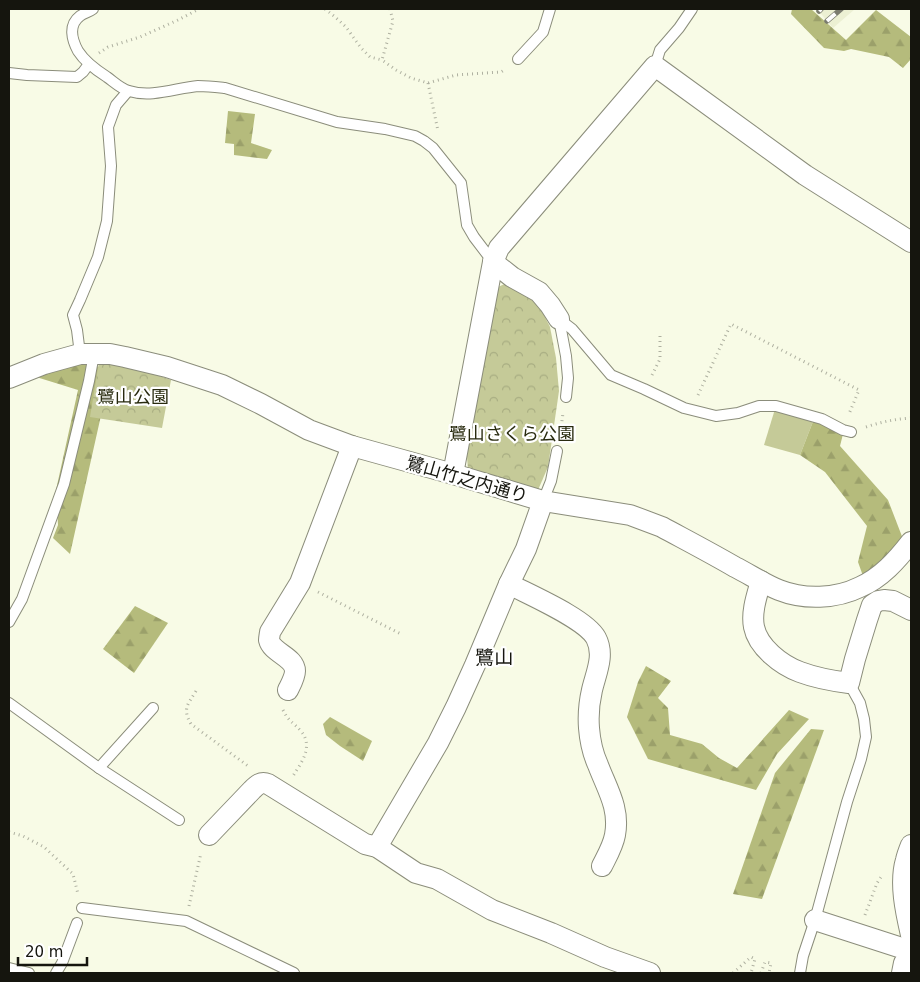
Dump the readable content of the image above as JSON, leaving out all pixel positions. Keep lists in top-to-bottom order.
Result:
{
  "streets": {
    "street": ["鷺山竹之内通り"]
  },
  "districts": ["鷺山"],
  "parks": ["鷺山公園", "鷺山さくら公園"],
  "scale_bar": "20 m"
}
